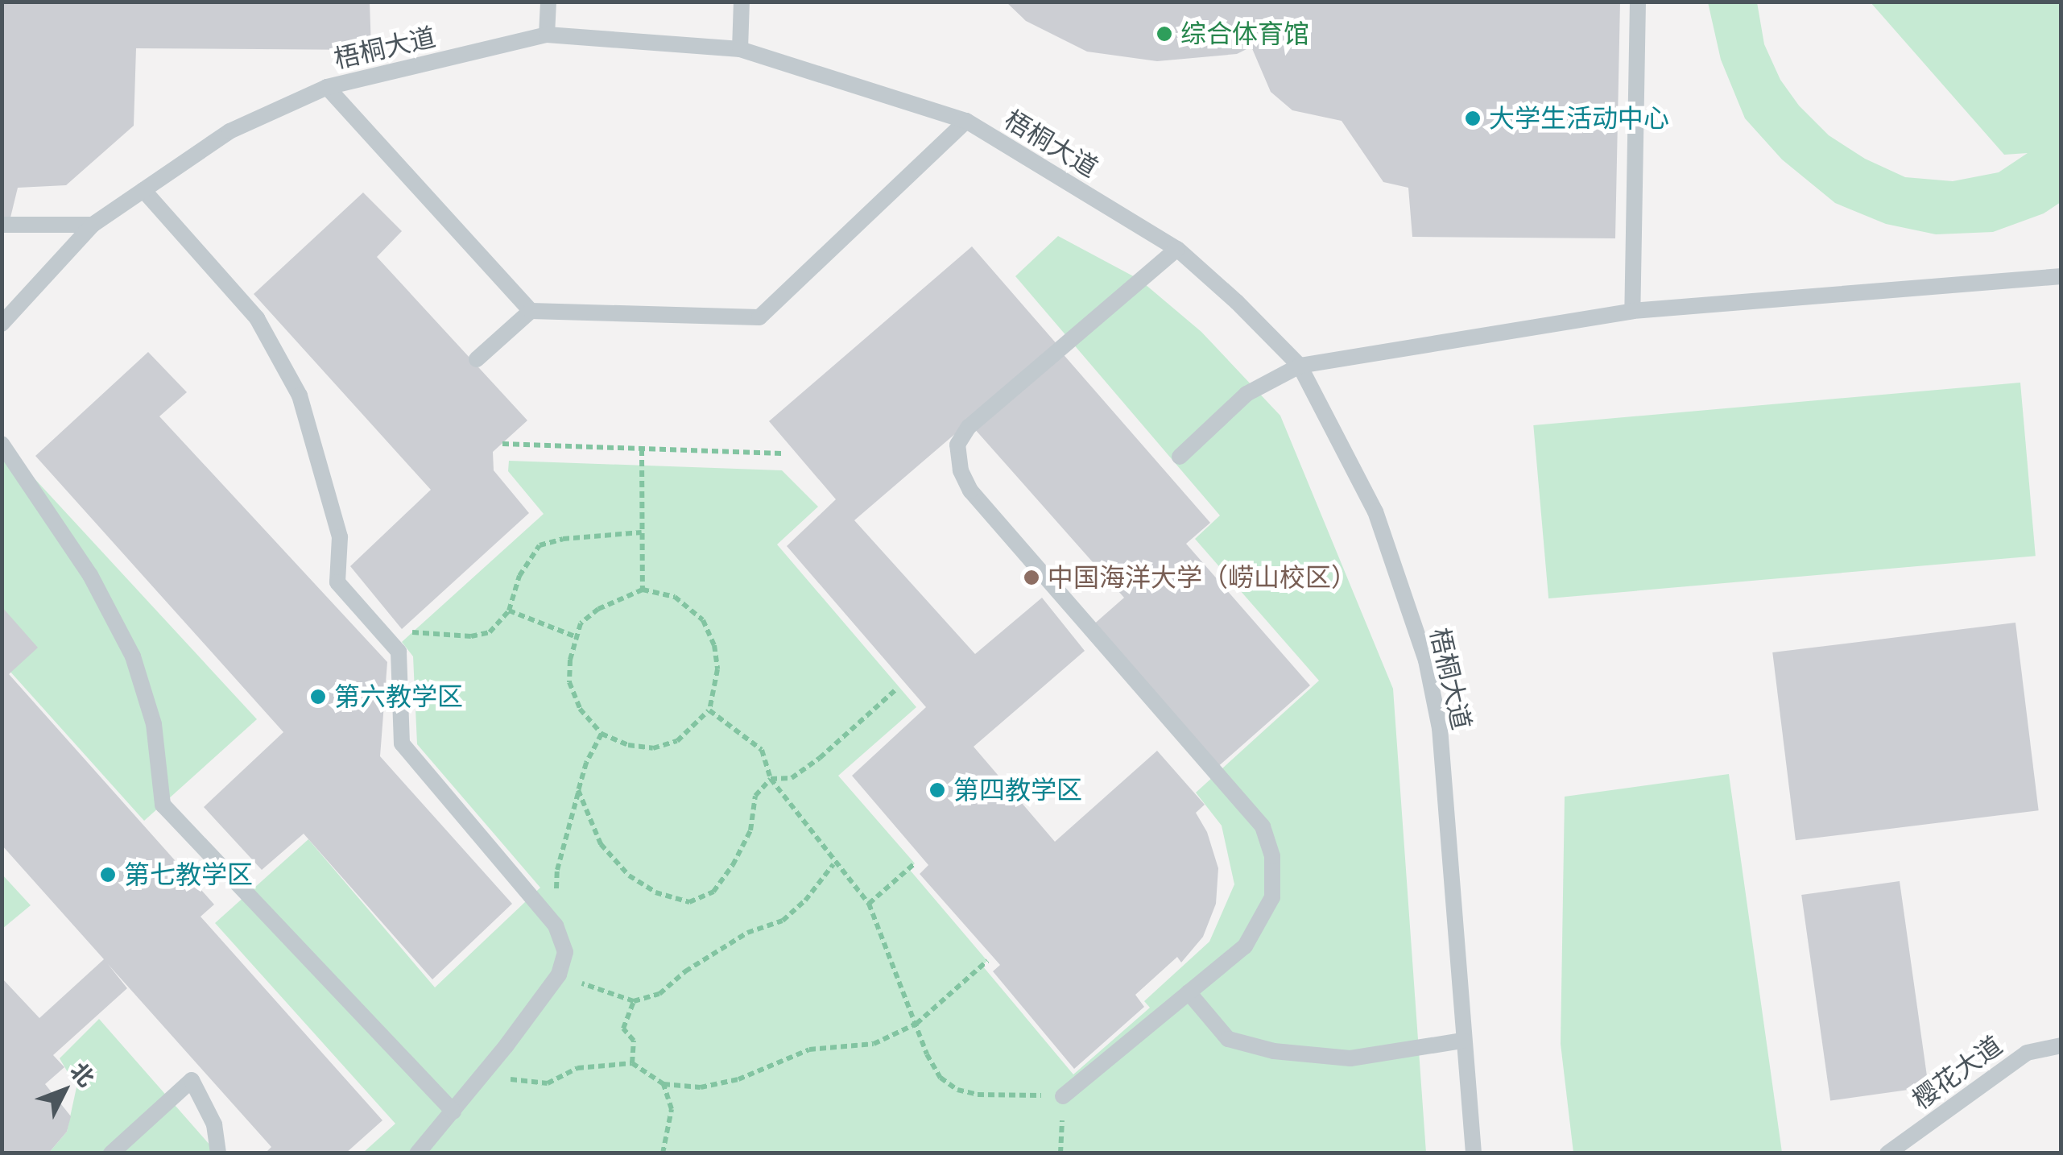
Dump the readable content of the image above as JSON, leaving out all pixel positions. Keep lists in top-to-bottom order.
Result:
{
  "streets": {
    "lane": ["梧桐大道", "樱花大道"]
  },
  "places": [
    "综合体育馆",
    "大学生活动中心",
    "中国海洋大学（崂山校区）",
    "第六教学区",
    "第四教学区",
    "第七教学区"
  ],
  "north": "top right"
}
